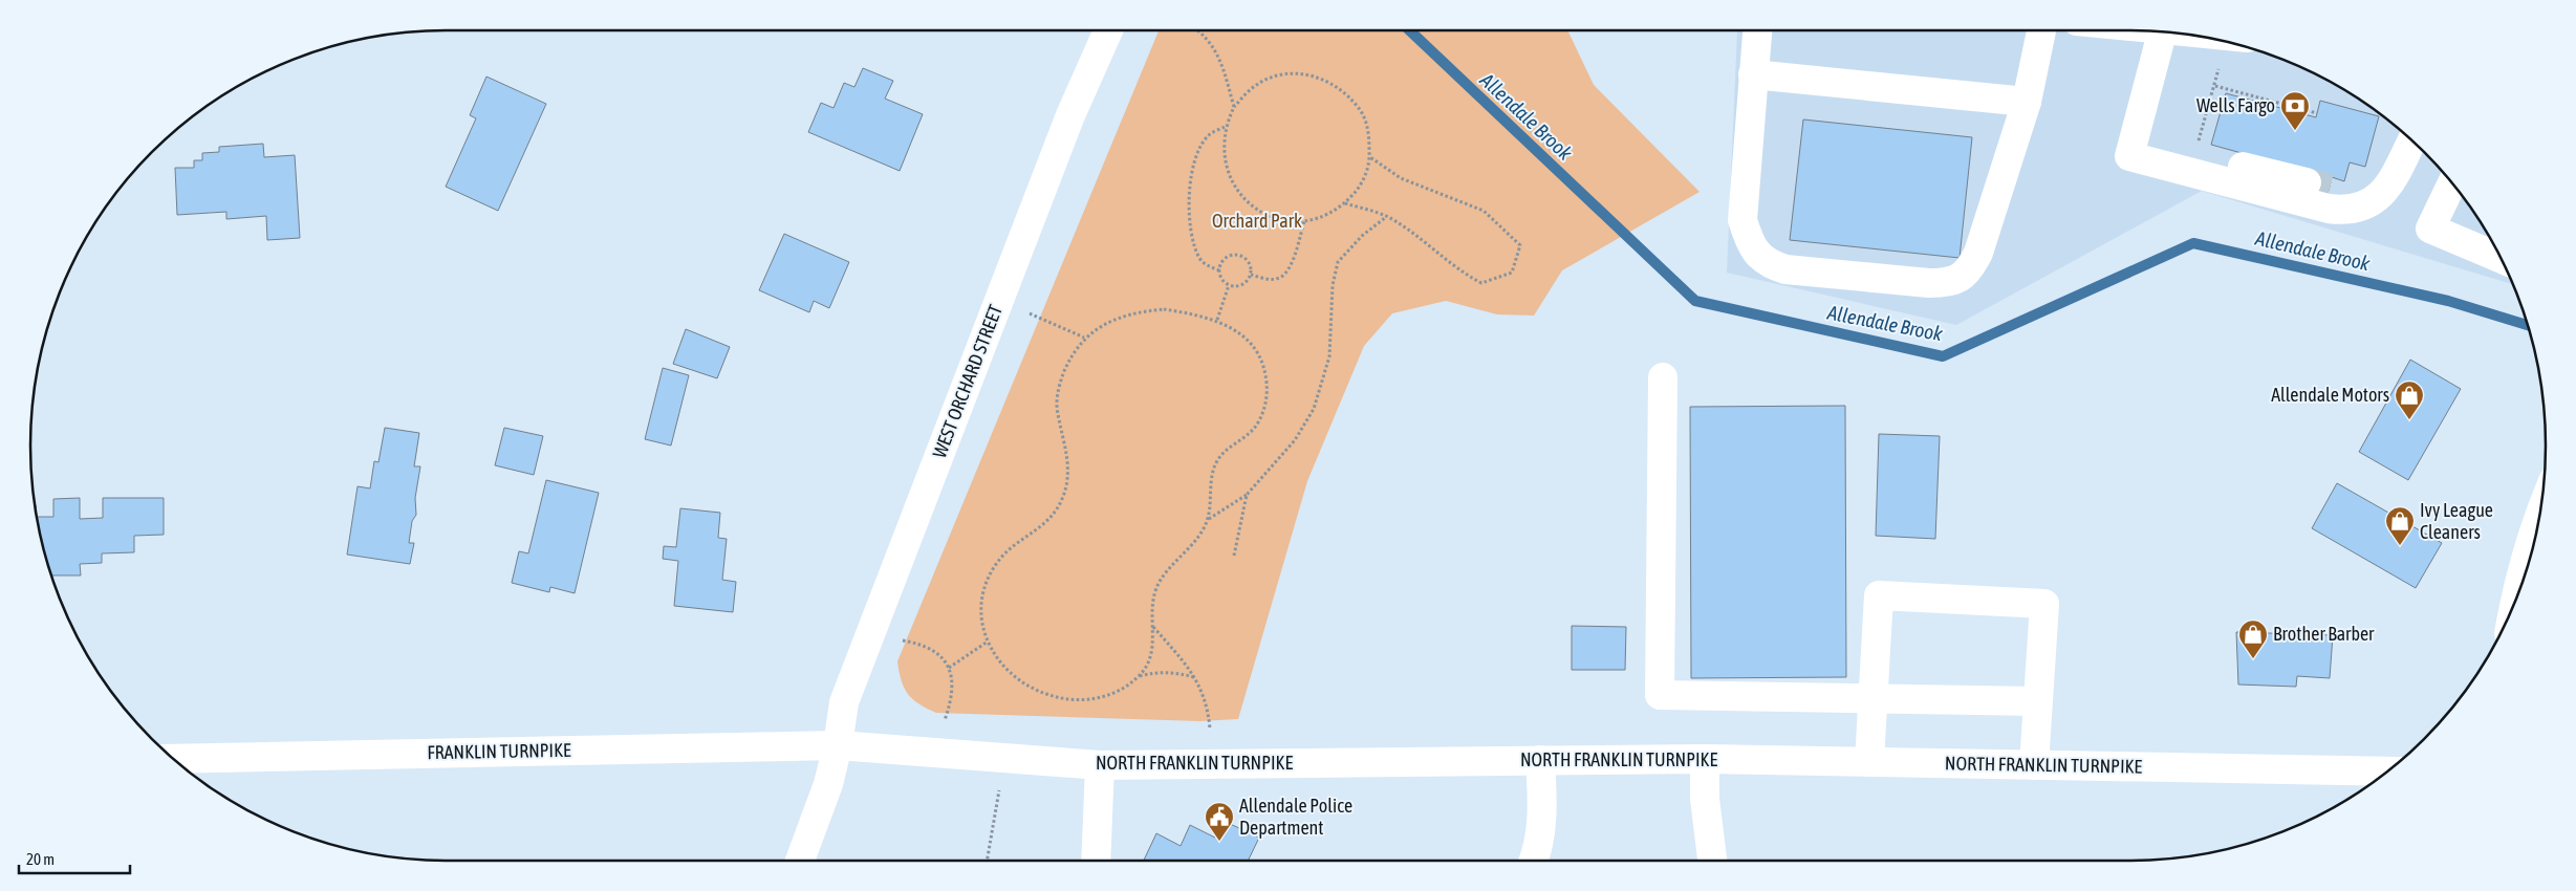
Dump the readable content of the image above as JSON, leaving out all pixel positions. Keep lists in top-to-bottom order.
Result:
{
  "streets": {
    "main road": ["WEST ORCHARD STREET", "FRANKLIN TURNPIKE", "NORTH FRANKLIN TURNPIKE"]
  },
  "crossings": [
    ["WEST ORCHARD STREET", "FRANKLIN TURNPIKE"],
    ["WEST ORCHARD STREET", "NORTH FRANKLIN TURNPIKE"],
    ["FRANKLIN TURNPIKE", "NORTH FRANKLIN TURNPIKE"]
  ],
  "water": ["Allendale Brook"],
  "parks": ["Orchard Park"],
  "places": {
    "bank": ["Wells Fargo"],
    "shop": ["Allendale Motors", "Ivy League Cleaners", "Brother Barber"],
    "public building": ["Allendale Police Department"]
  },
  "scale_bar": "20 m"
}
